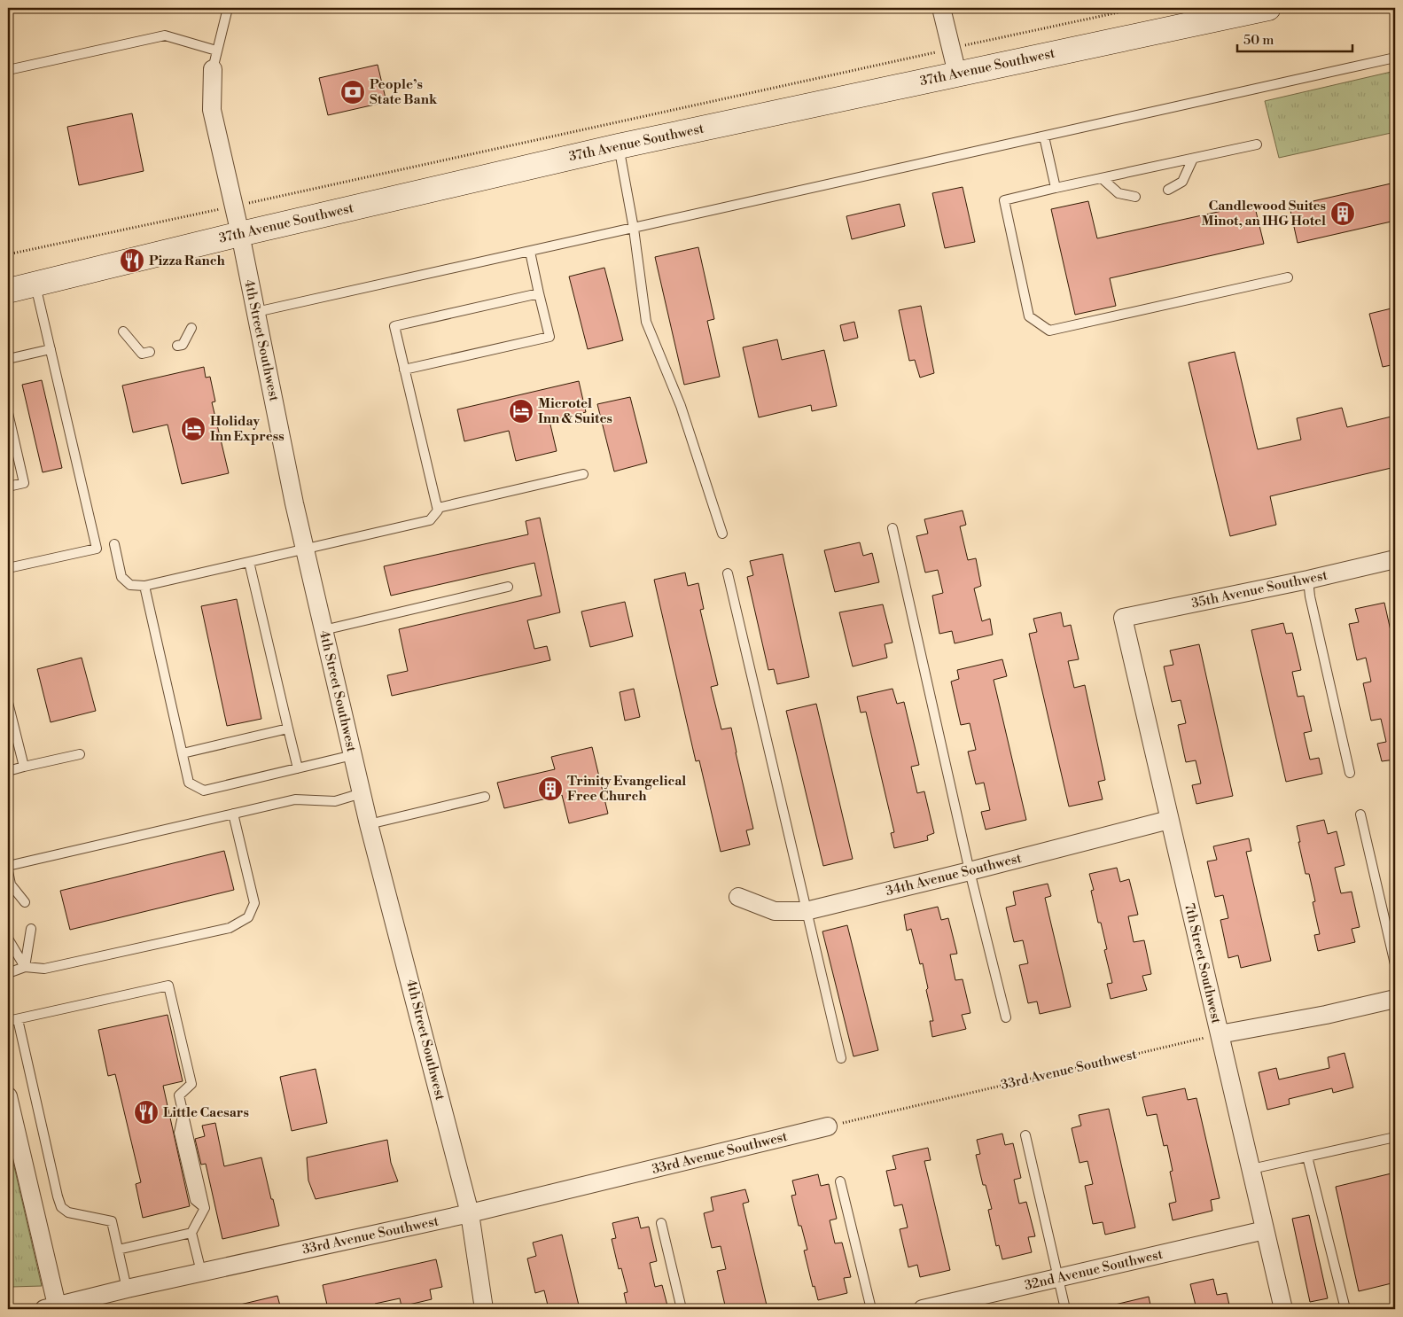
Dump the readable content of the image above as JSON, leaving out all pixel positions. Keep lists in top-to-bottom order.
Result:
{
  "streets": {
    "main road": ["37th Avenue Southwest"],
    "street": [
      "4th Street Southwest",
      "35th Avenue Southwest",
      "34th Avenue Southwest",
      "7th Street Southwest",
      "33rd Avenue Southwest",
      "32nd Avenue Southwest"
    ]
  },
  "crossings": [
    ["37th Avenue Southwest", "4th Street Southwest"],
    ["4th Street Southwest", "33rd Avenue Southwest"],
    ["35th Avenue Southwest", "7th Street Southwest"],
    ["34th Avenue Southwest", "7th Street Southwest"],
    ["7th Street Southwest", "33rd Avenue Southwest"],
    ["7th Street Southwest", "32nd Avenue Southwest"]
  ],
  "places": {
    "bank": ["People’s State Bank"],
    "building": ["Candlewood Suites Minot, an IHG Hotel", "Trinity Evangelical Free Church"],
    "restaurant": ["Pizza Ranch", "Little Caesars"],
    "hotel": ["Microtel Inn & Suites", "Holiday Inn Express"]
  },
  "scale_bar": "50 m"
}
